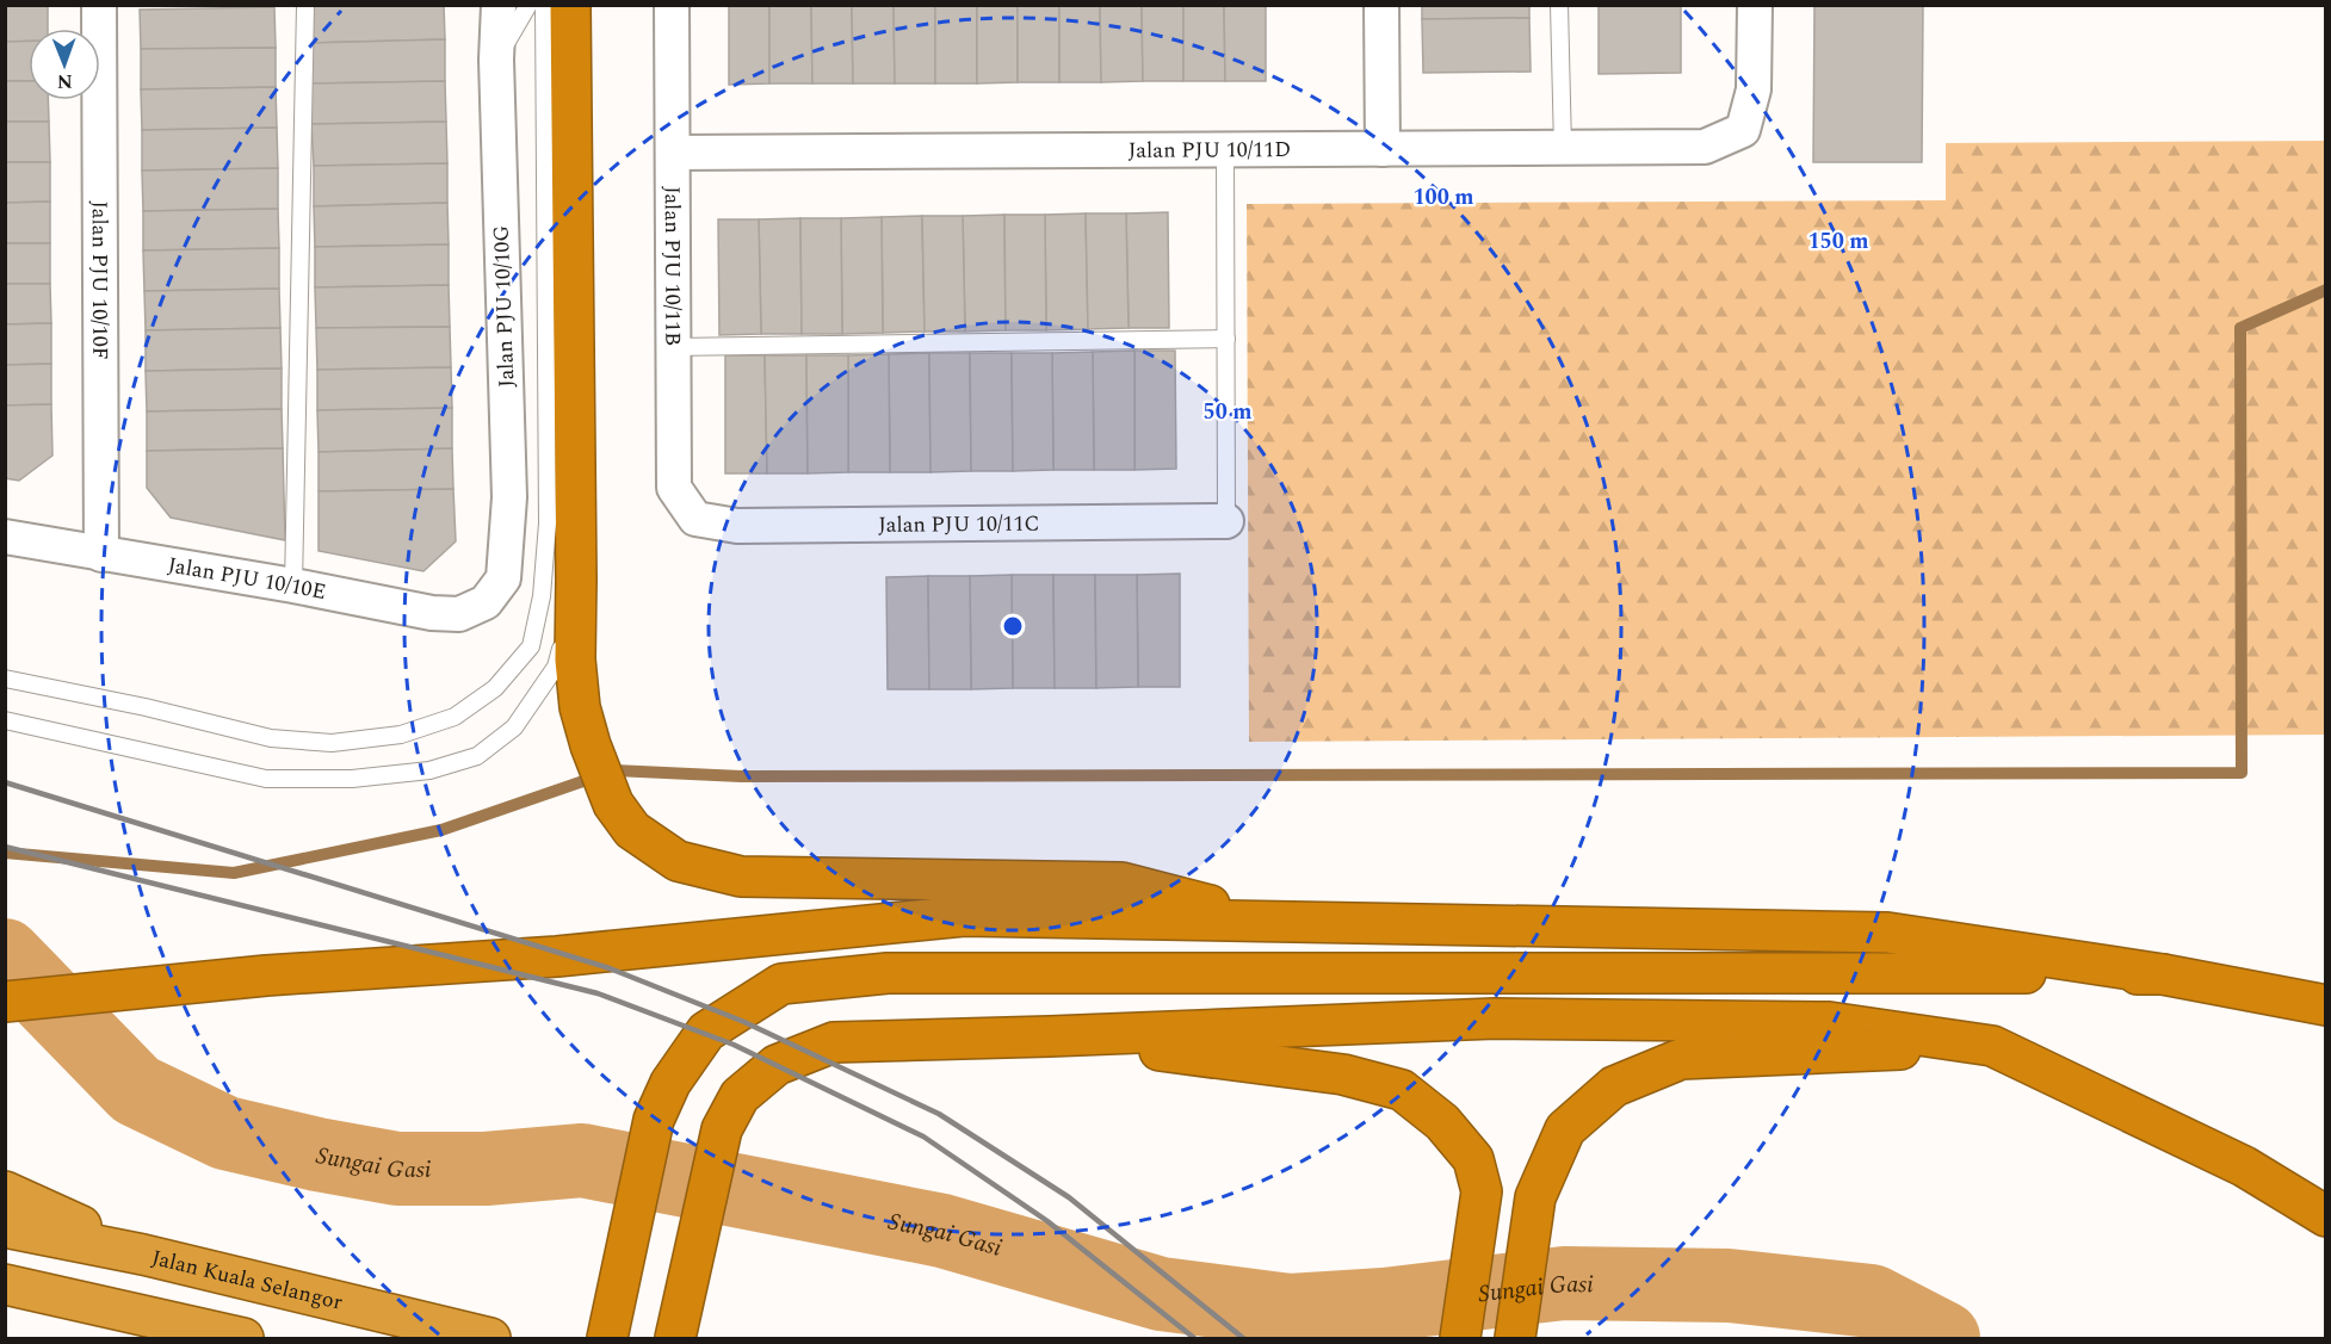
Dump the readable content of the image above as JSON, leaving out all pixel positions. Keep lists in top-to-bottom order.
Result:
{
  "streets": {
    "highway": ["Jalan Kuala Selangor"],
    "street": [
      "Jalan PJU 10/11D",
      "Jalan PJU 10/11B",
      "Jalan PJU 10/10F",
      "Jalan PJU 10/10G",
      "Jalan PJU 10/11C",
      "Jalan PJU 10/10E"
    ]
  },
  "crossings": [
    ["Jalan PJU 10/11D", "Jalan PJU 10/11B"],
    ["Jalan PJU 10/11B", "Jalan PJU 10/11C"],
    ["Jalan PJU 10/10F", "Jalan PJU 10/10E"],
    ["Jalan PJU 10/10G", "Jalan PJU 10/10E"]
  ],
  "water": ["Sungai Gasi"],
  "north": "bottom",
  "rings": ["100 m", "150 m", "50 m"]
}
